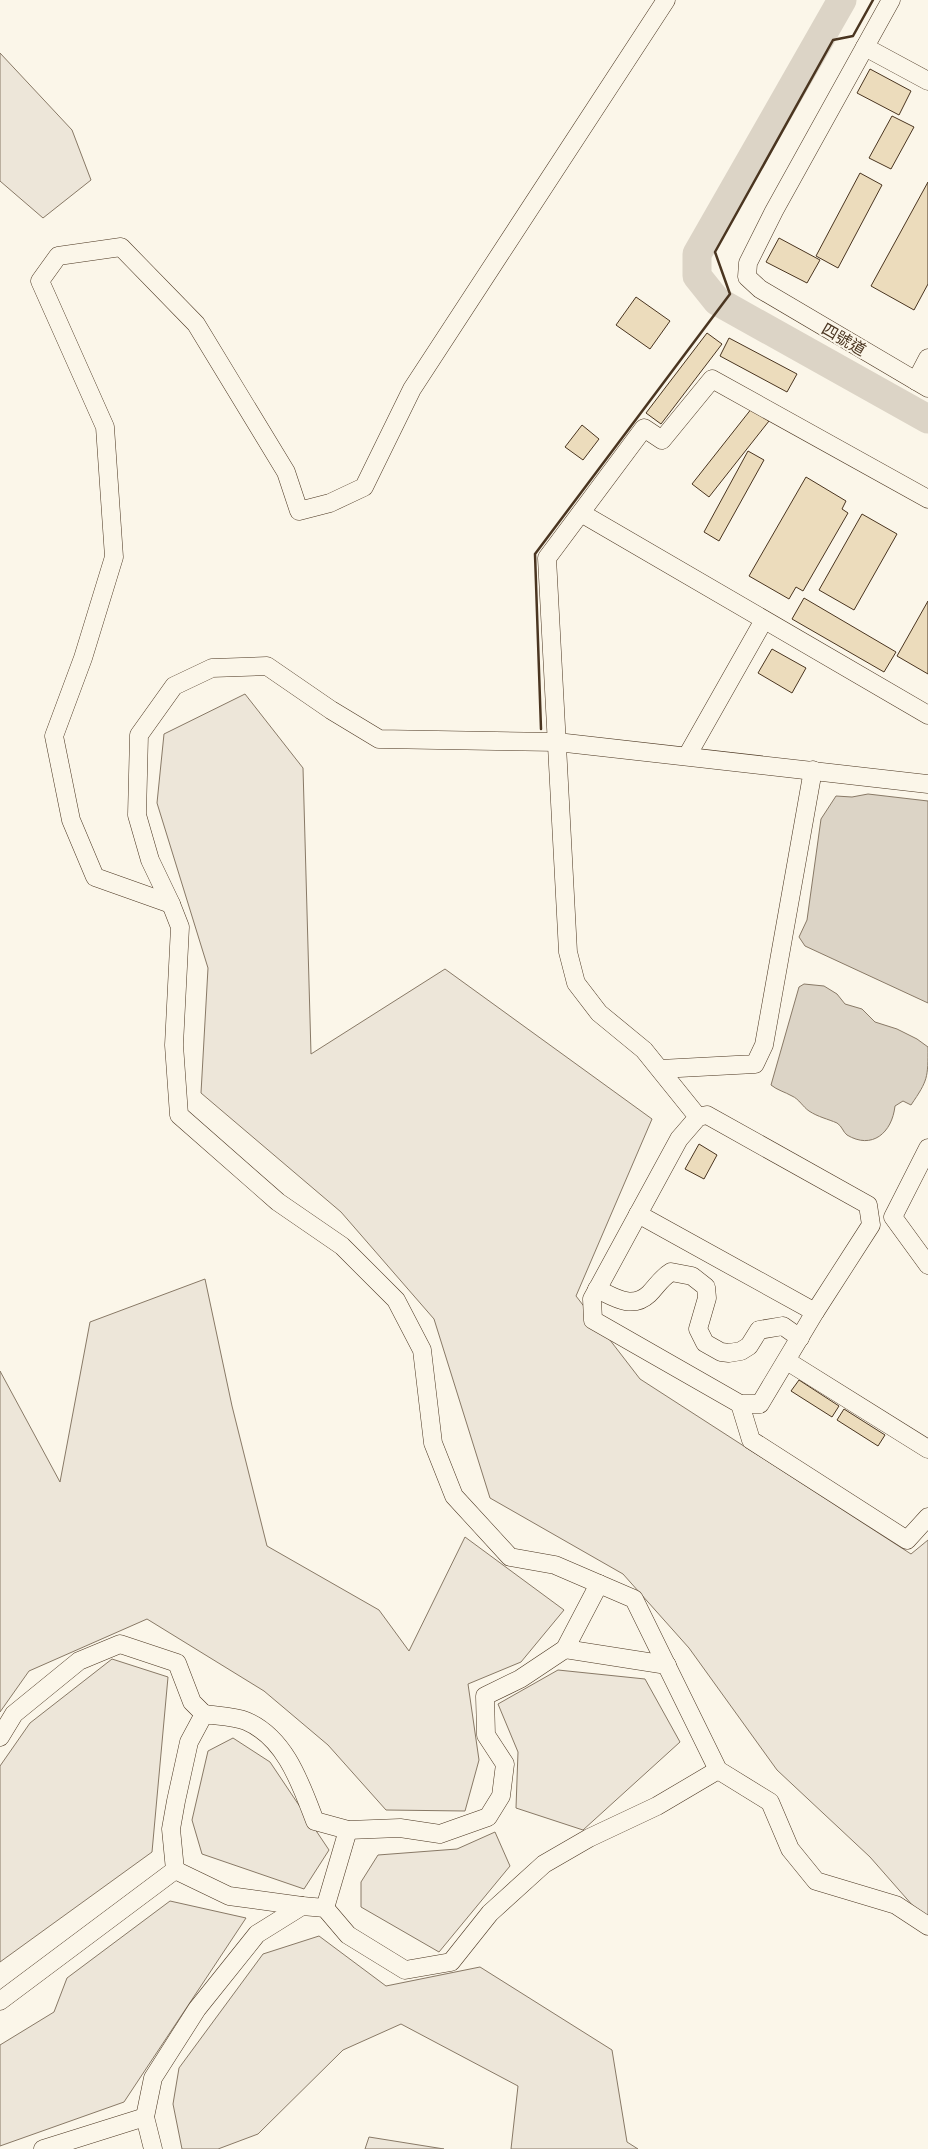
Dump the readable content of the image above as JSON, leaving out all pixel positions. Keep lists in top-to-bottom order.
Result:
{
  "streets": {
    "lane": ["四號道"]
  }
}
